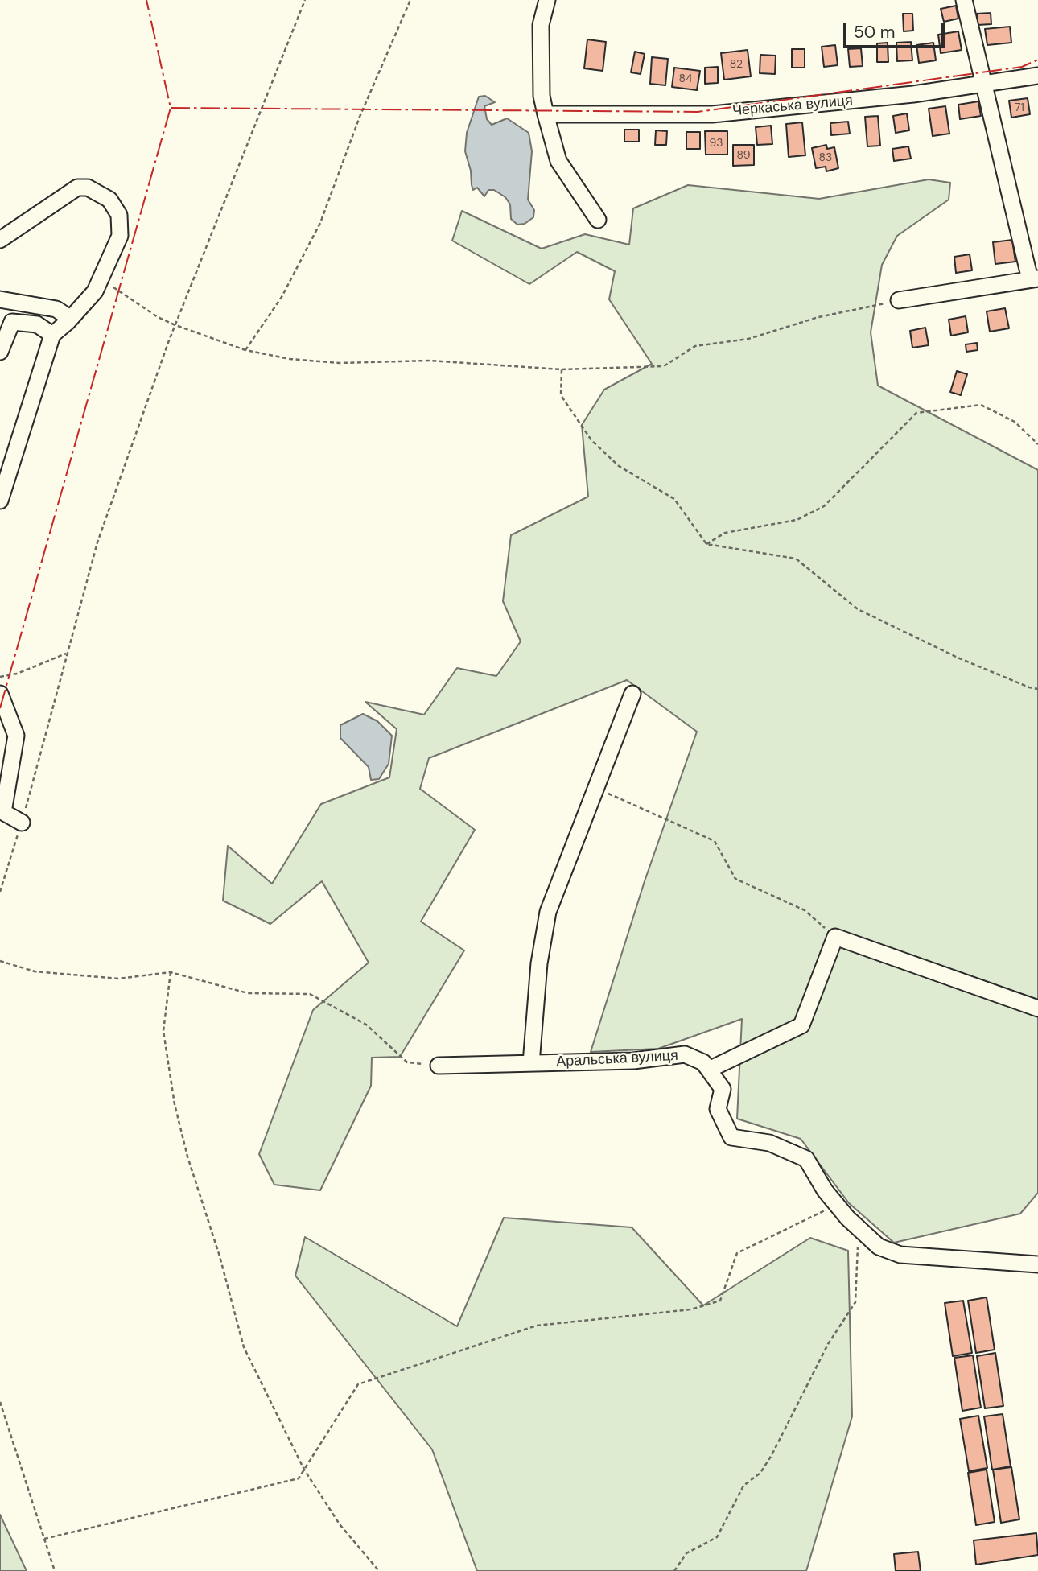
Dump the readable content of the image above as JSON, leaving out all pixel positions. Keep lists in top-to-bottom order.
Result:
{
  "streets": {
    "street": ["Черкаська вулиця", "Аральська вулиця"]
  },
  "house_numbers": [
    "82",
    "84",
    "71",
    "93",
    "89",
    "83"
  ],
  "scale_bar": "50 m"
}
